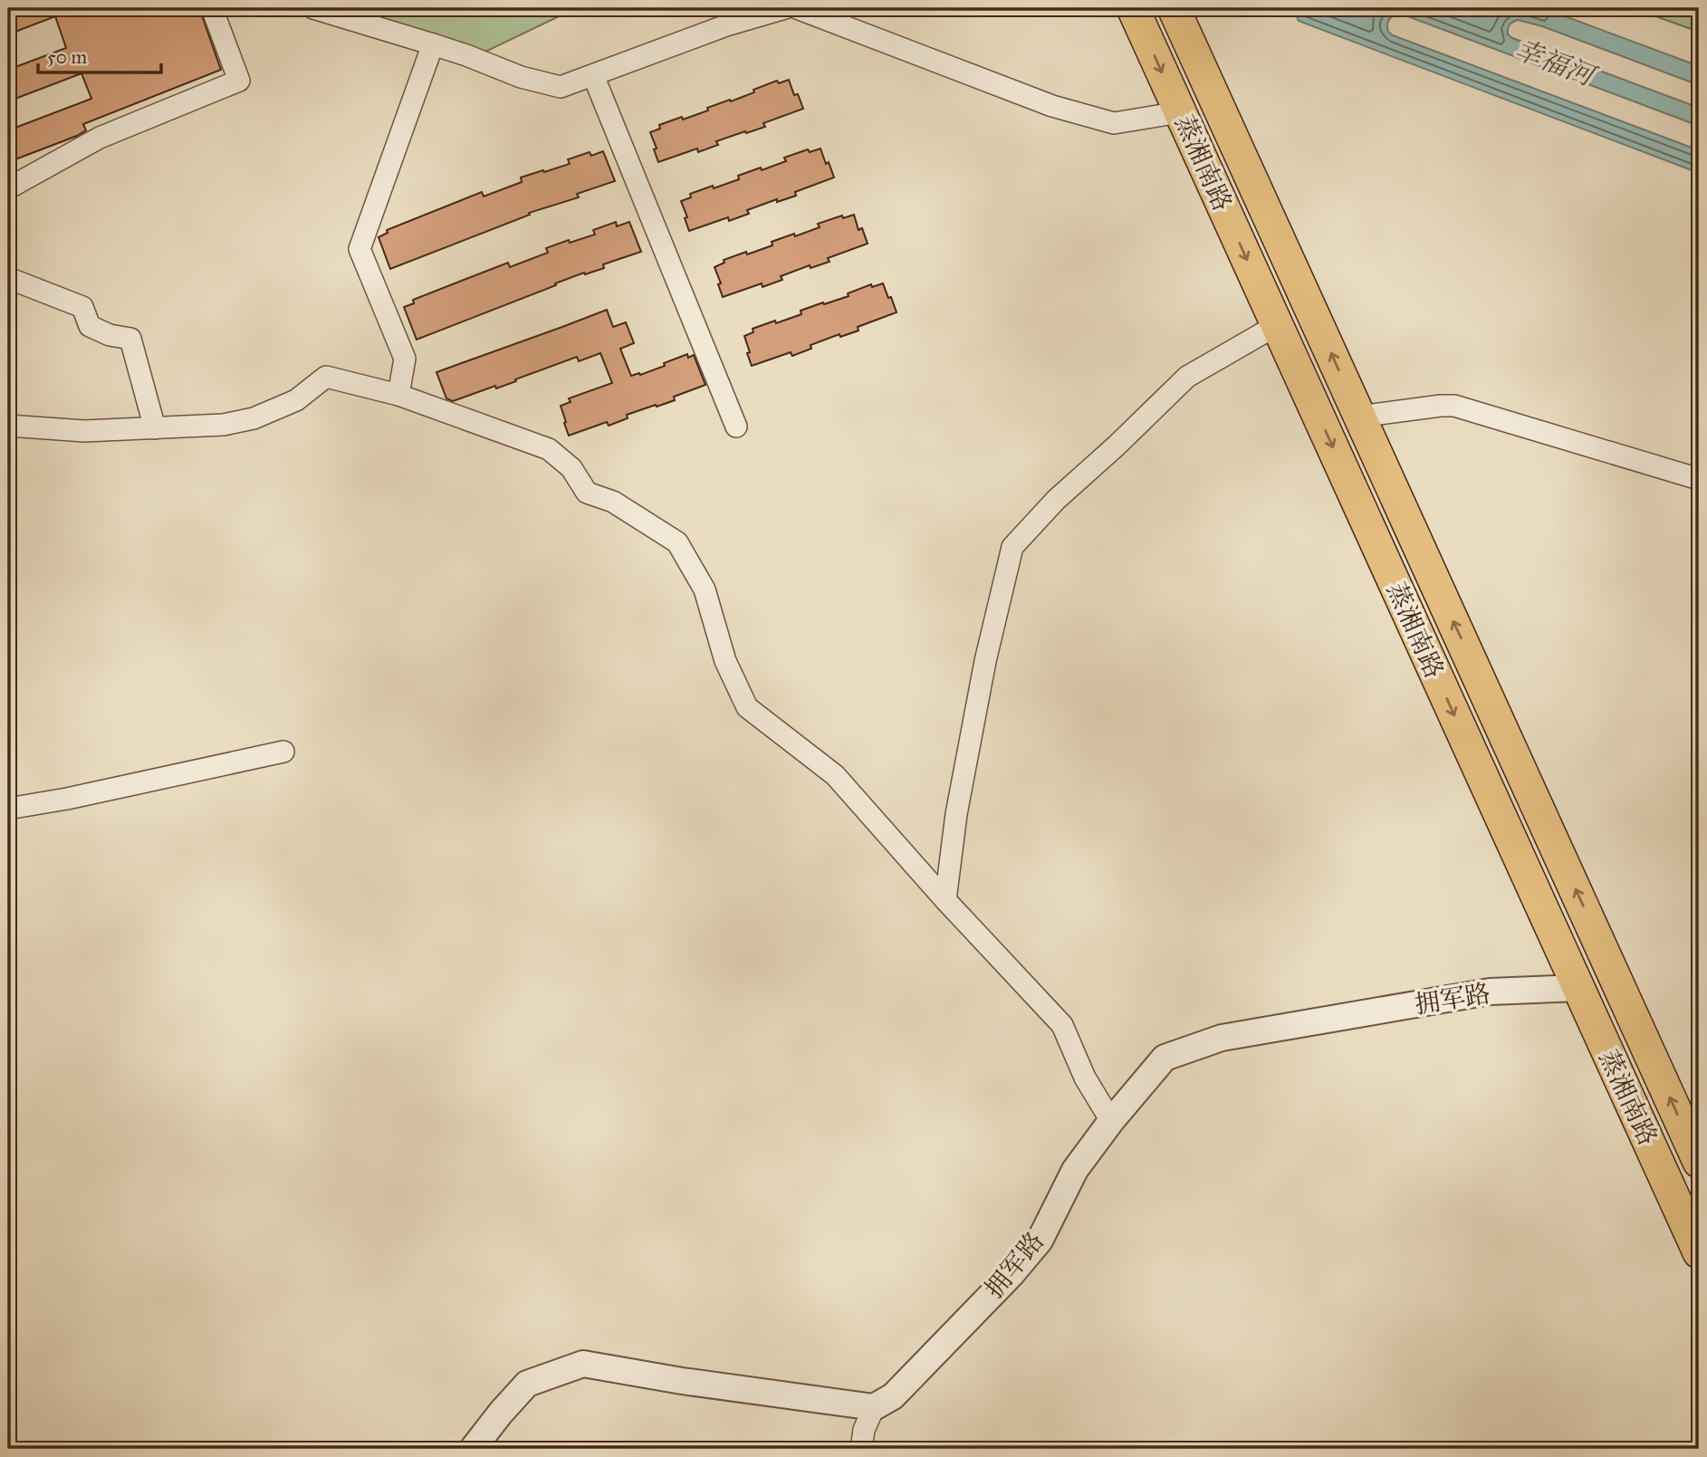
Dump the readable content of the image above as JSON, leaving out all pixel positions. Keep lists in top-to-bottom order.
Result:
{
  "streets": {
    "main road": ["蒸湘南路"],
    "street": ["拥军路"]
  },
  "crossings": [
    ["蒸湘南路", "拥军路"]
  ],
  "water": ["幸福河"],
  "scale_bar": "50 m"
}
